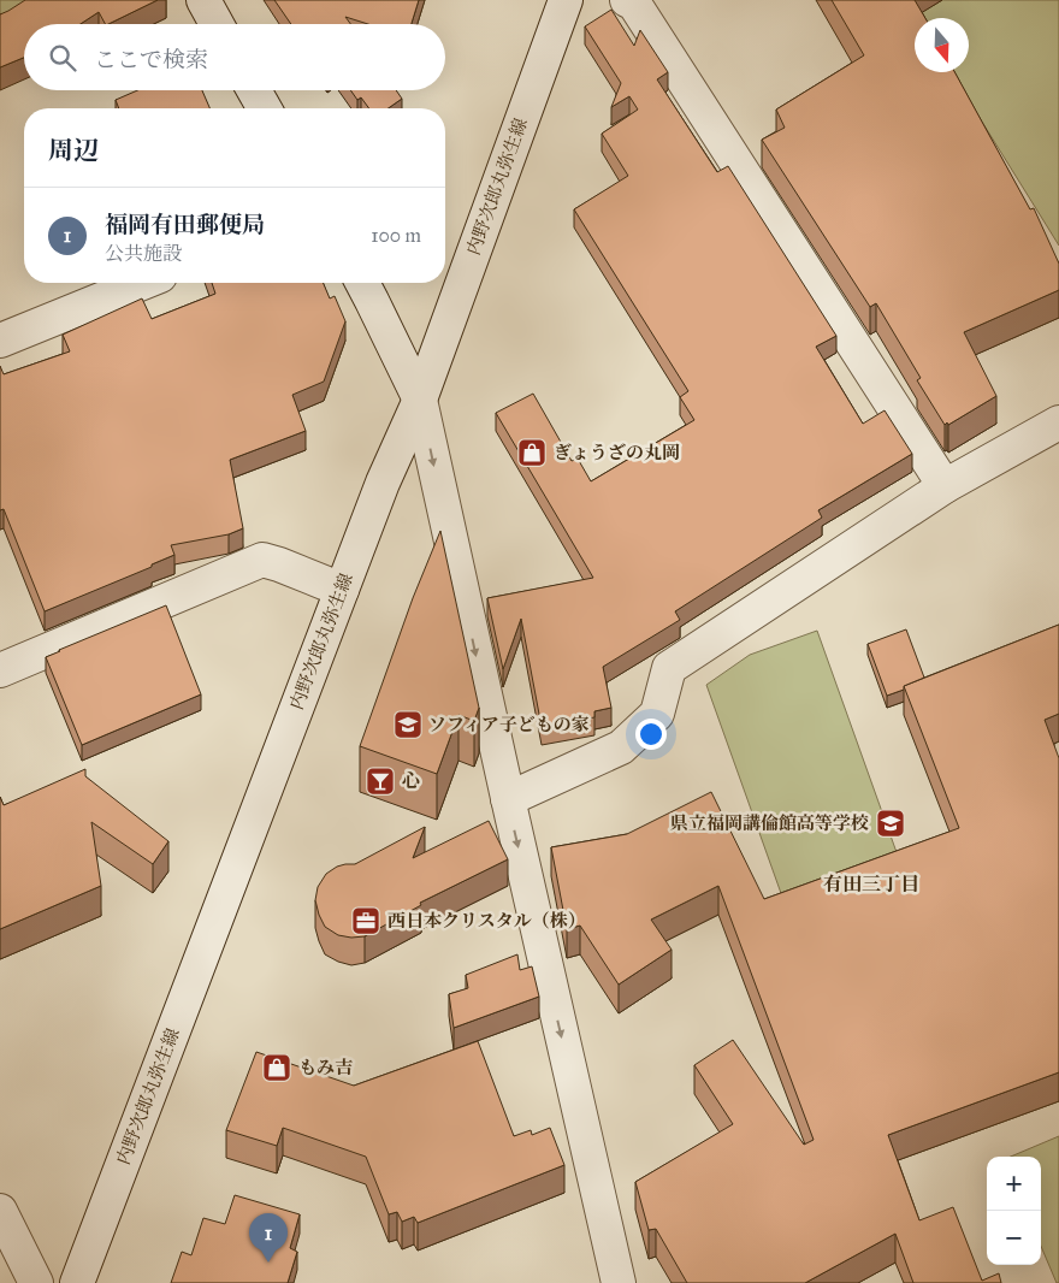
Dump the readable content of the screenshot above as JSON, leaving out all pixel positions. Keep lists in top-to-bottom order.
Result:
{
  "streets": {
    "street": ["内野次郎丸弥生線"]
  },
  "districts": ["有田三丁目"],
  "places": {
    "shop": ["ぎょうざの丸岡", "もみ吉"],
    "school or university": ["ソフィア子どもの家", "県立福岡講倫館高等学校"],
    "bar": ["心"],
    "office": ["西日本クリスタル（株）"]
  },
  "north": "bottom",
  "page": {
    "search": "ここで検索",
    "heading": "周辺",
    "list": [
      {
        "mark": "1",
        "name": "福岡有田郵便局",
        "note": "公共施設",
        "value": "100 m"
      }
    ],
    "map_buttons": ["+", "−"],
    "pins": "1"
  }
}
